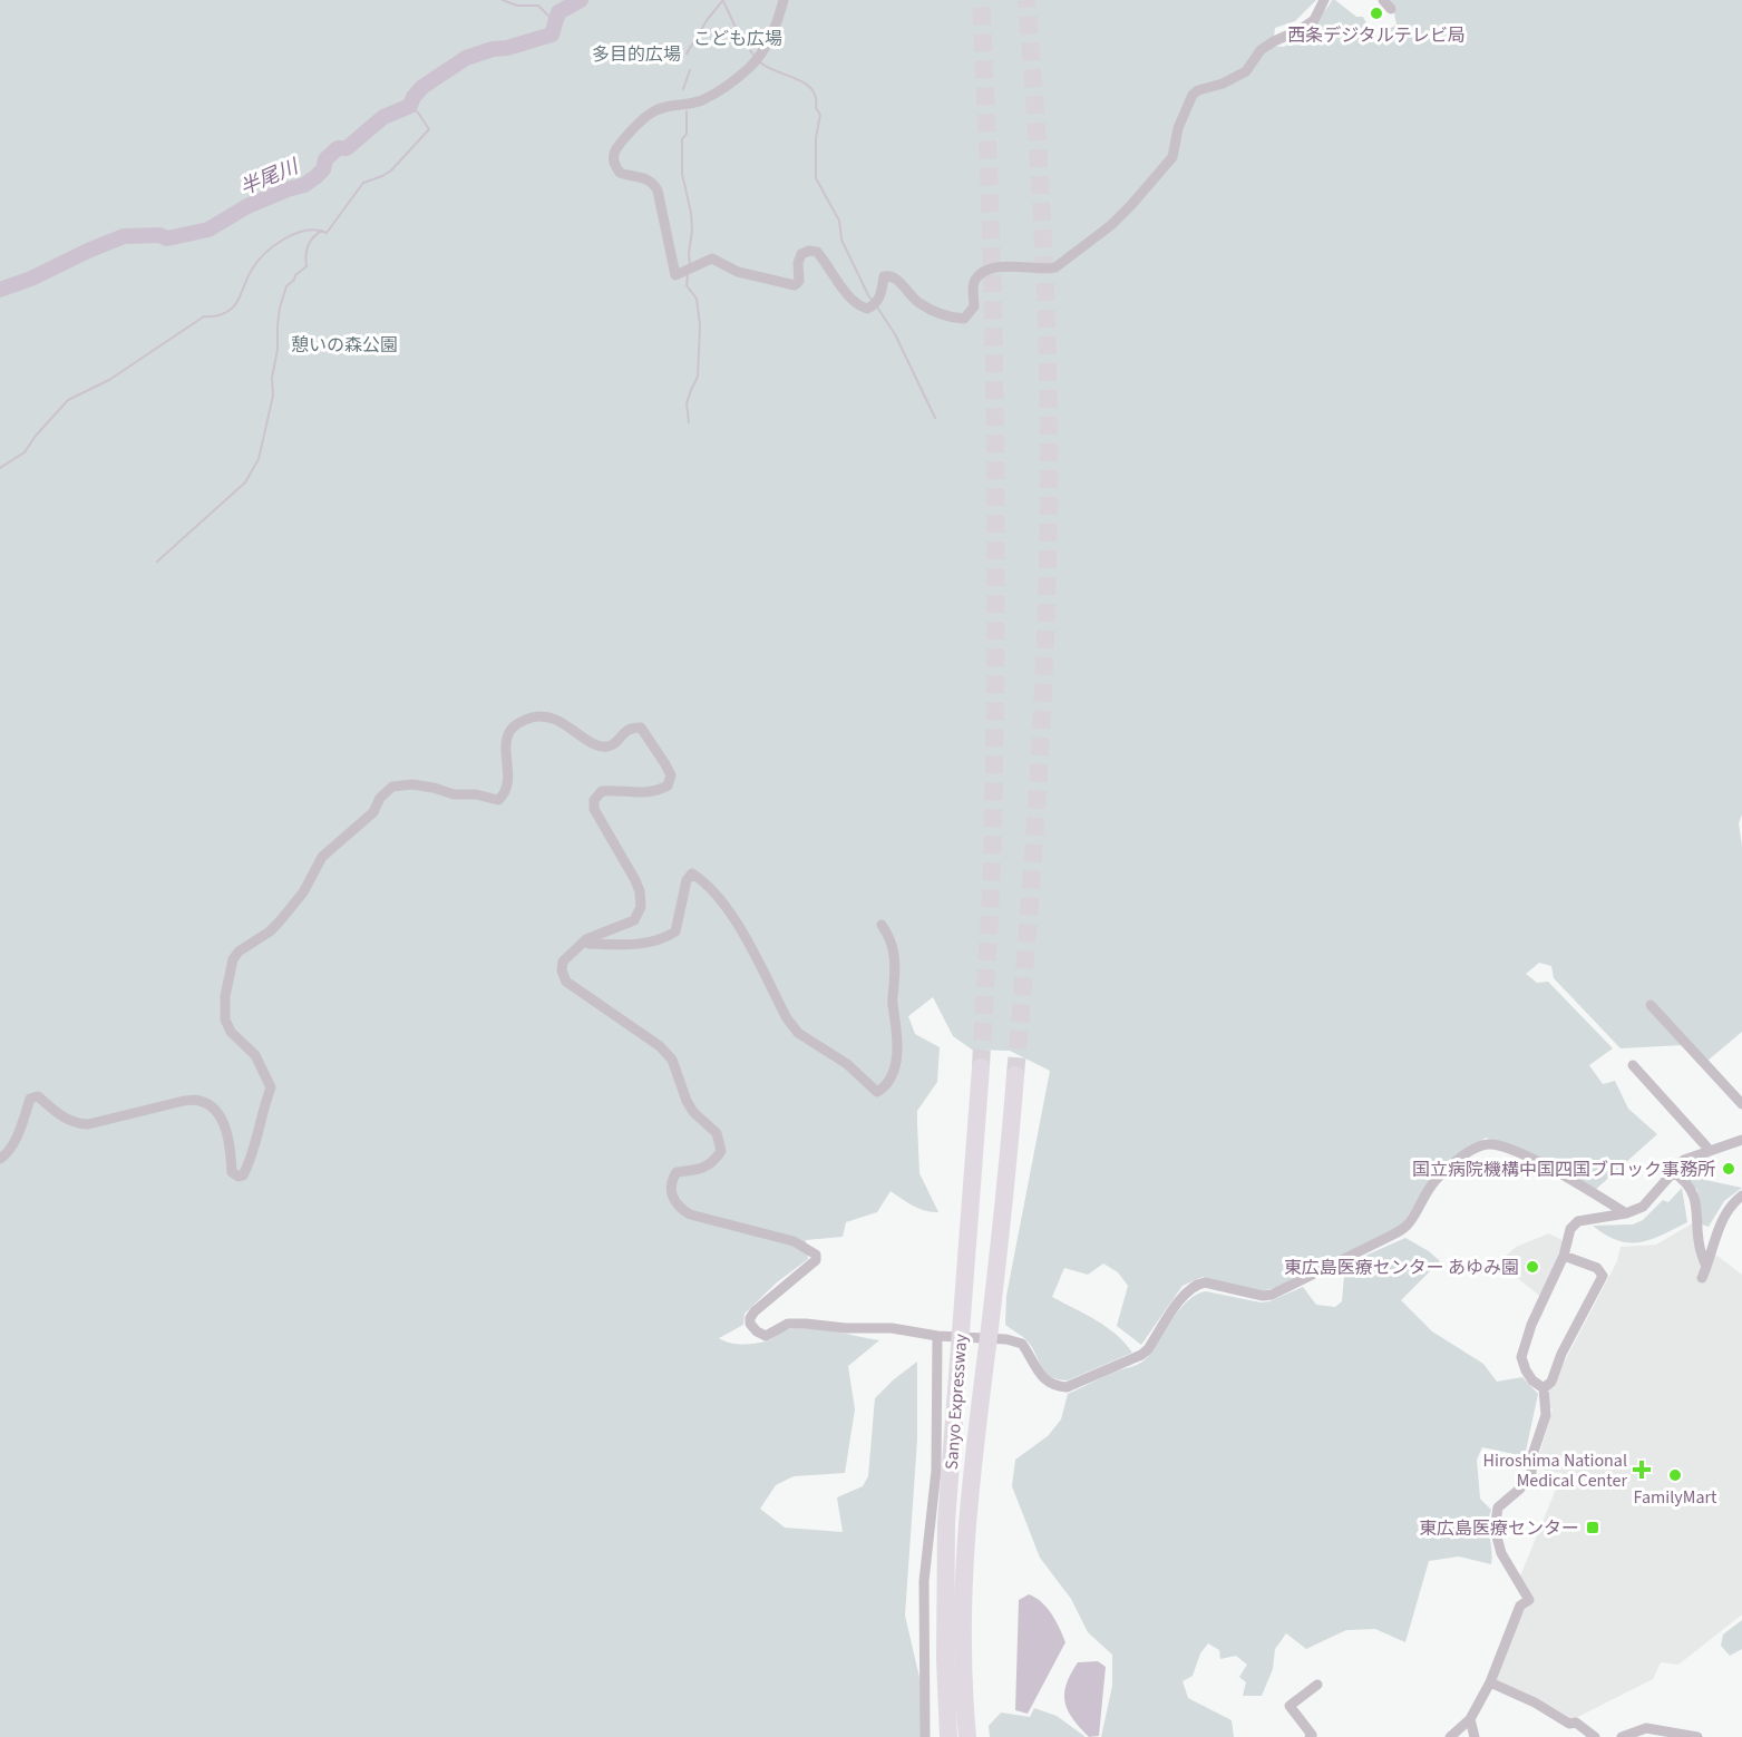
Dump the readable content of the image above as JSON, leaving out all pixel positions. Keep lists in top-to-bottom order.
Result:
{
  "streets": {
    "highway": ["Sanyo Expressway"]
  },
  "water": ["半尾川"],
  "parks": ["こども広場", "多目的広場", "憩いの森公園"],
  "places": {
    "other": [
      "西条デジタルテレビ局",
      "国立病院機構中国四国ブロック事務所",
      "東広島医療センター あゆみ園",
      "FamilyMart"
    ],
    "health": ["Hiroshima National Medical Center"],
    "transit": ["東広島医療センター"]
  }
}
